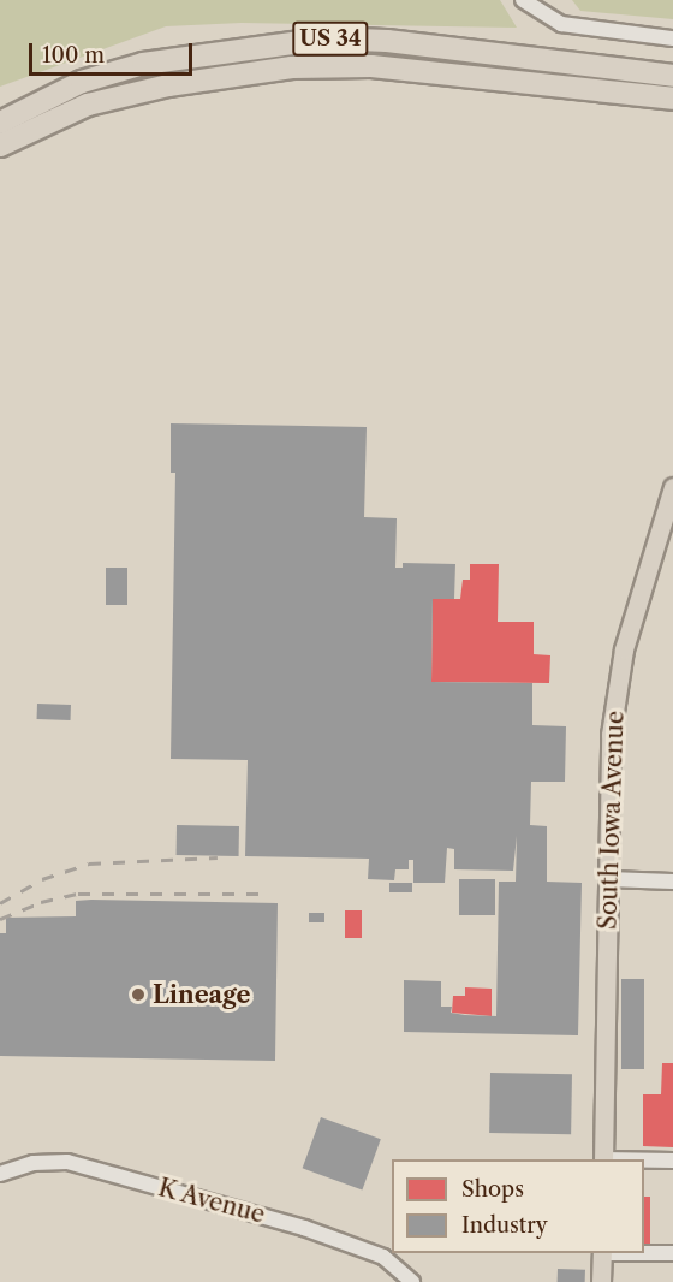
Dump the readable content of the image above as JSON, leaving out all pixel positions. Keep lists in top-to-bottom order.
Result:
{
  "streets": {
    "highway": ["US 34"],
    "main road": ["South Iowa Avenue"],
    "street": ["K Avenue"]
  },
  "places": ["Lineage"],
  "legend": ["Shops", "Industry"],
  "scale_bar": "100 m"
}
